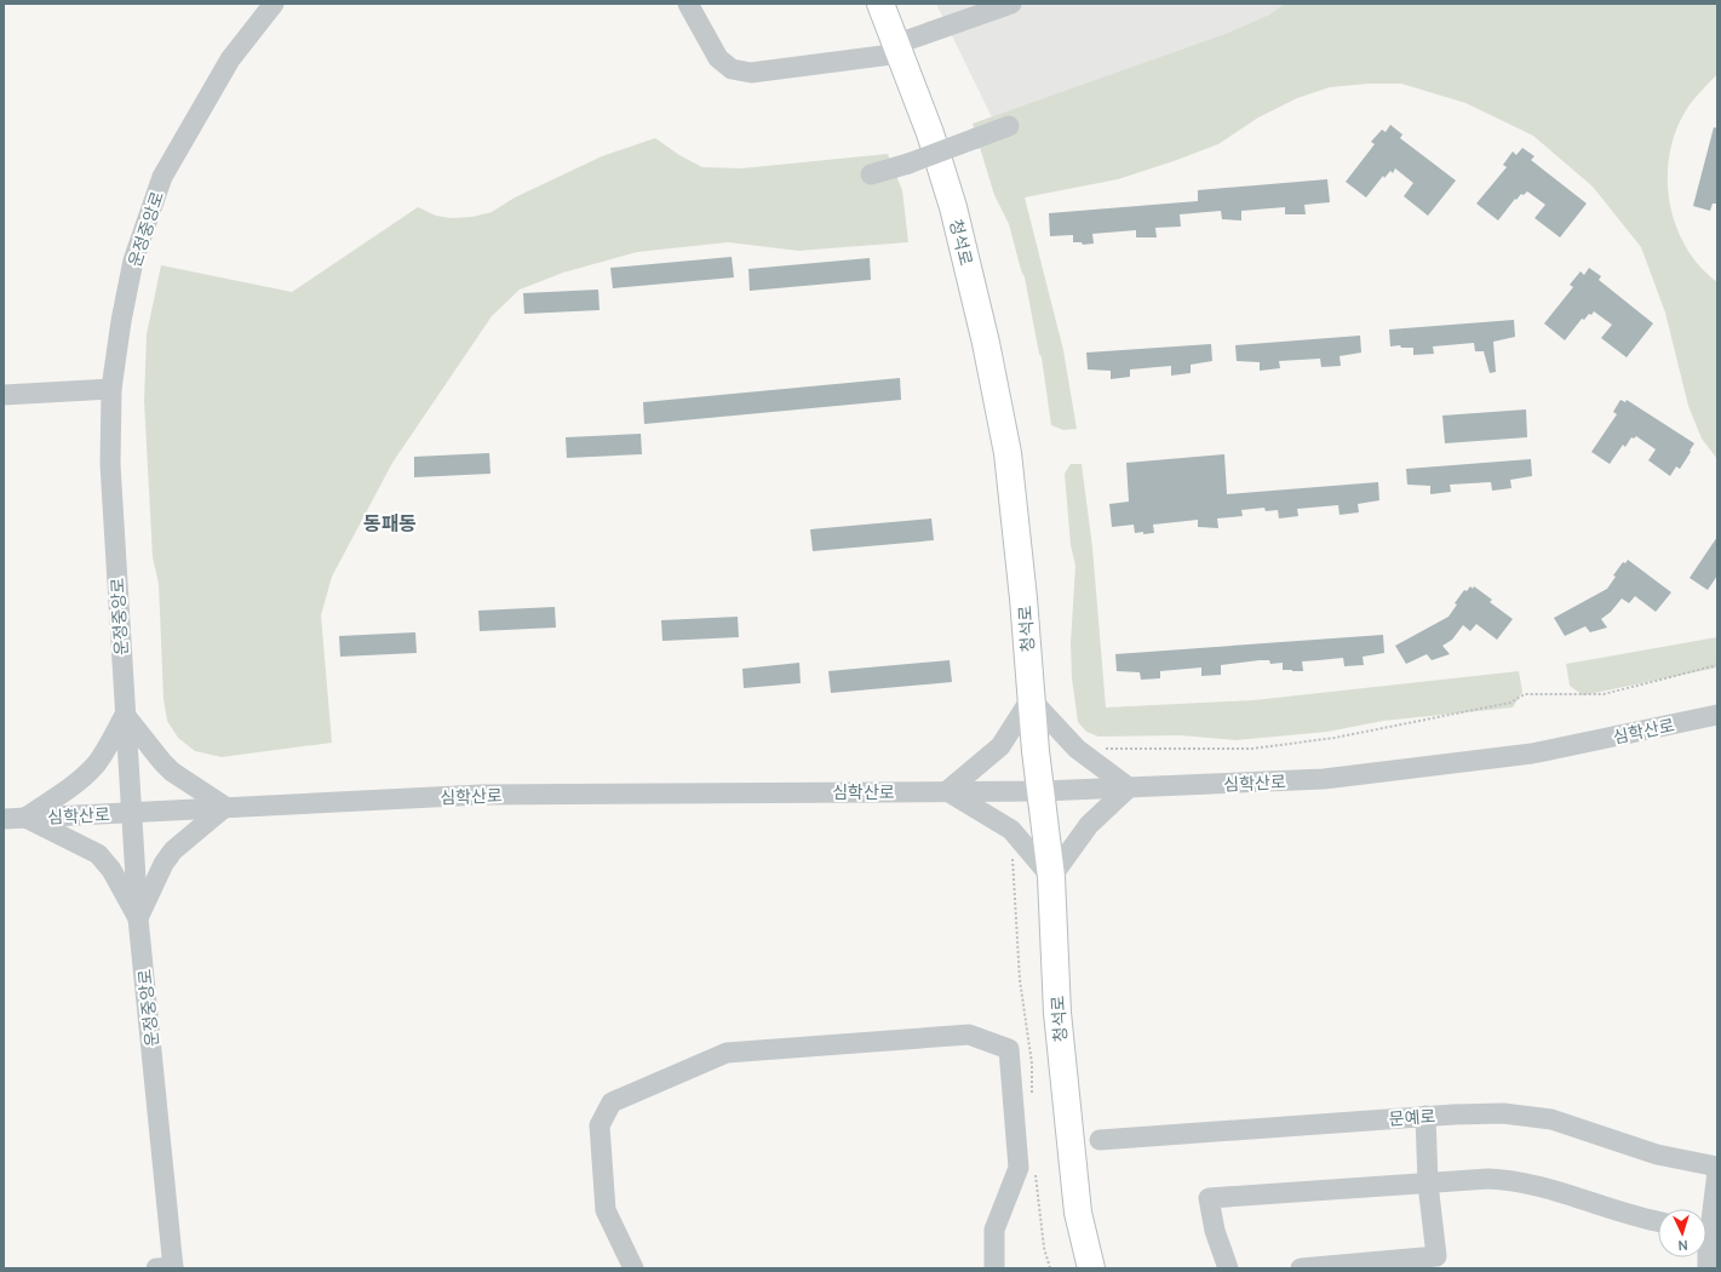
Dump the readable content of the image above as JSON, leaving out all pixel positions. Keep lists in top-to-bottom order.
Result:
{
  "streets": {
    "main road": ["청석로"],
    "street": ["운정중앙로", "심학산로", "문예로"]
  },
  "crossings": [
    ["운정중앙로", "심학산로"],
    ["청석로", "심학산로"]
  ],
  "districts": ["동패동"],
  "north": "bottom"
}
